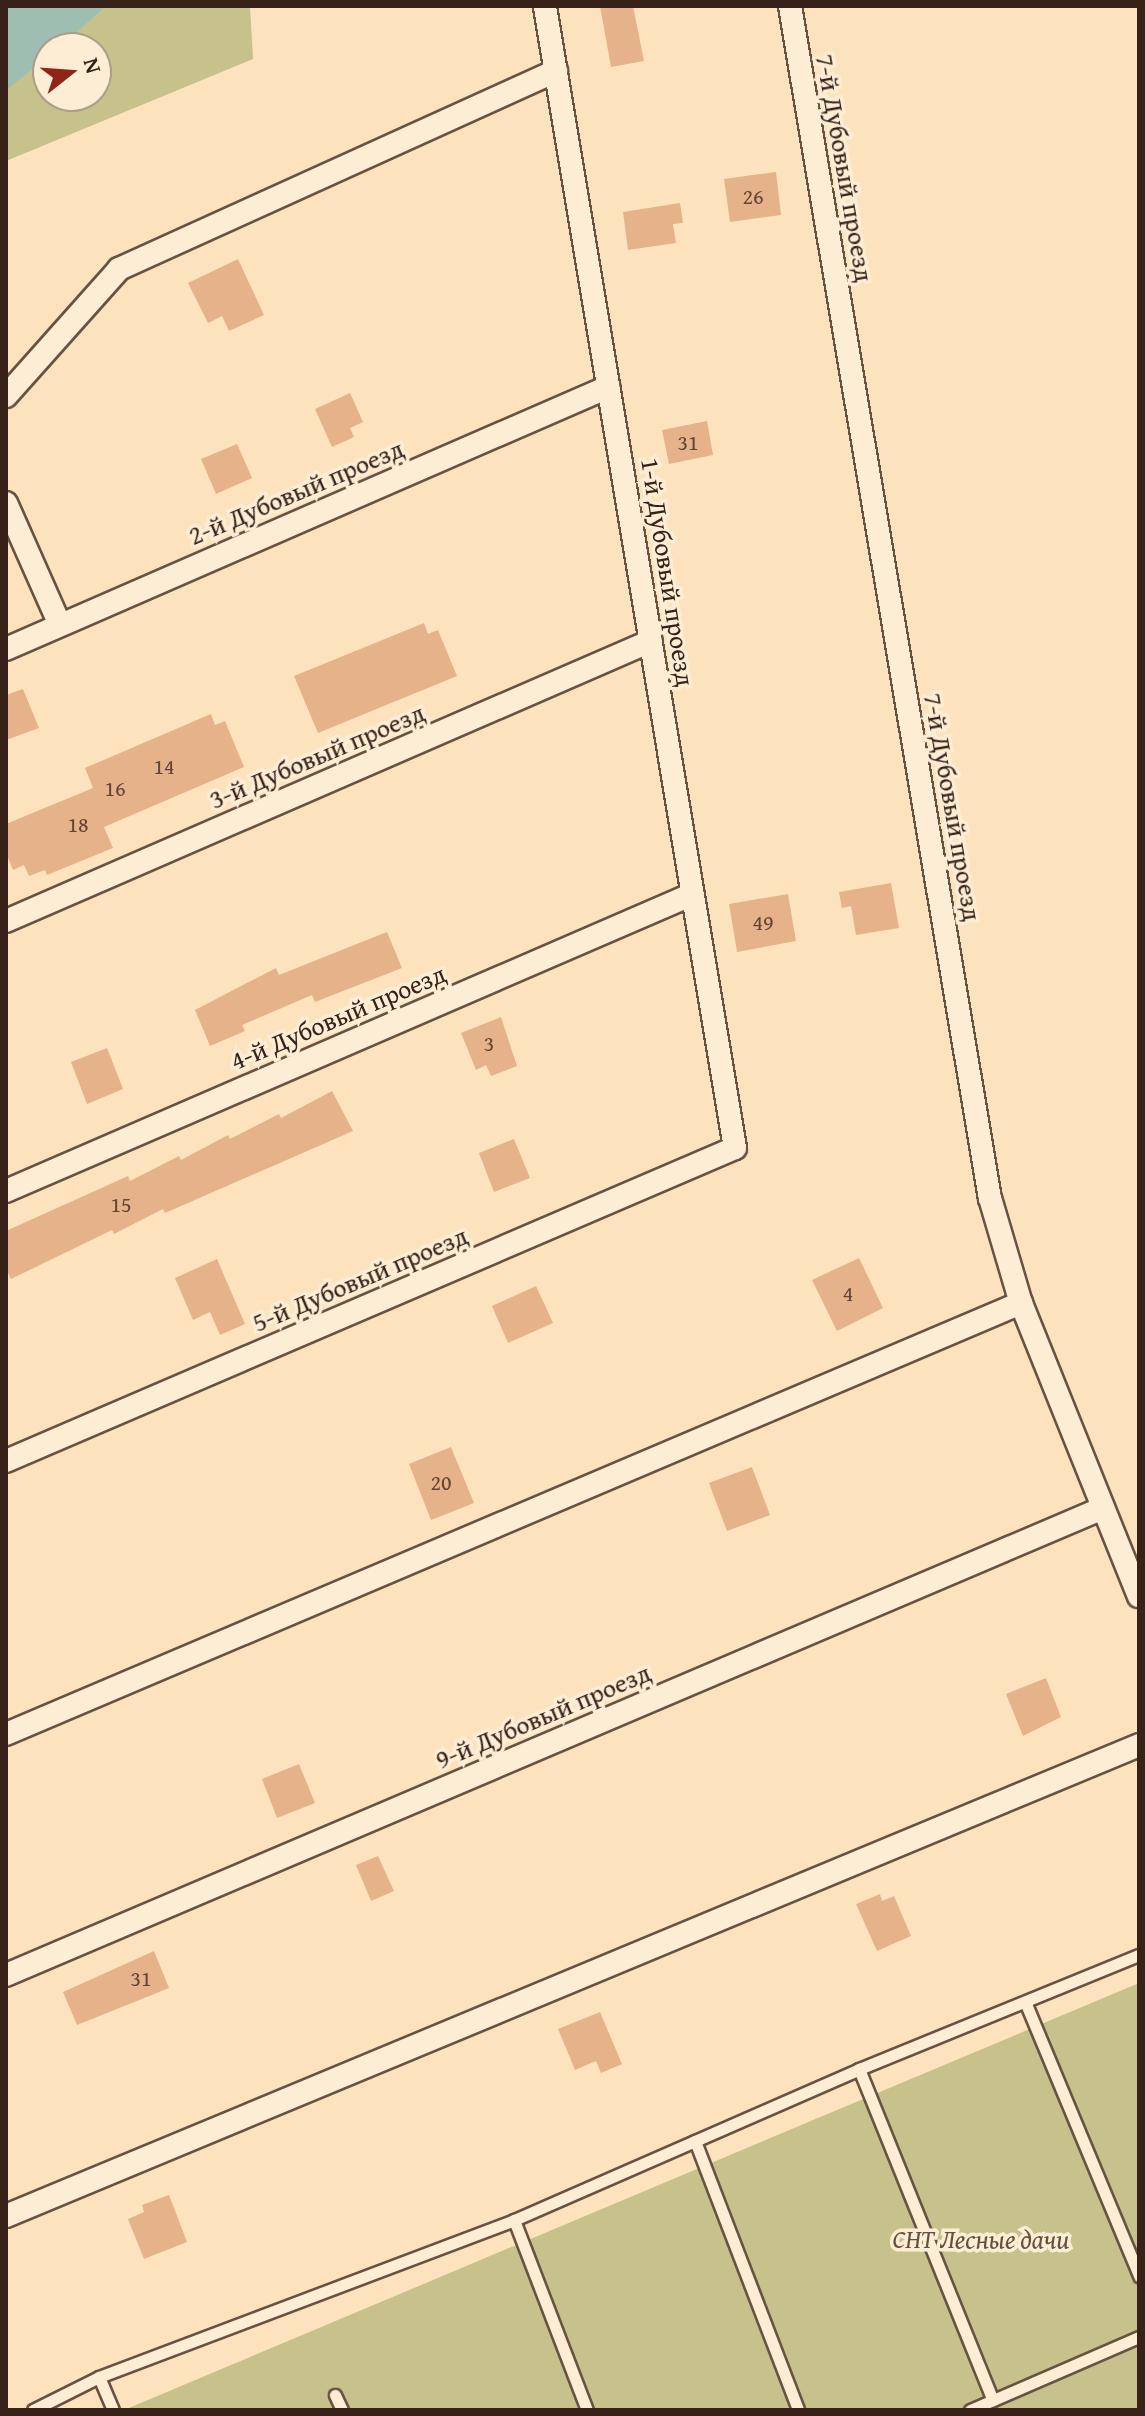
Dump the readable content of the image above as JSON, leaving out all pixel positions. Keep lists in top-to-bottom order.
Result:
{
  "streets": {
    "street": [
      "7-й Дубовый проезд",
      "2-й Дубовый проезд",
      "1-й Дубовый проезд",
      "3-й Дубовый проезд",
      "4-й Дубовый проезд",
      "5-й Дубовый проезд",
      "9-й Дубовый проезд"
    ]
  },
  "crossings": [
    ["7-й Дубовый проезд", "9-й Дубовый проезд"],
    ["2-й Дубовый проезд", "1-й Дубовый проезд"],
    ["1-й Дубовый проезд", "3-й Дубовый проезд"],
    ["1-й Дубовый проезд", "4-й Дубовый проезд"],
    ["1-й Дубовый проезд", "5-й Дубовый проезд"]
  ],
  "parks": ["СНТ Лесные дачи"],
  "house_numbers": [
    "26",
    "31",
    "14",
    "16",
    "18",
    "49",
    "3",
    "15",
    "4",
    "20",
    "31"
  ],
  "north": "right"
}
